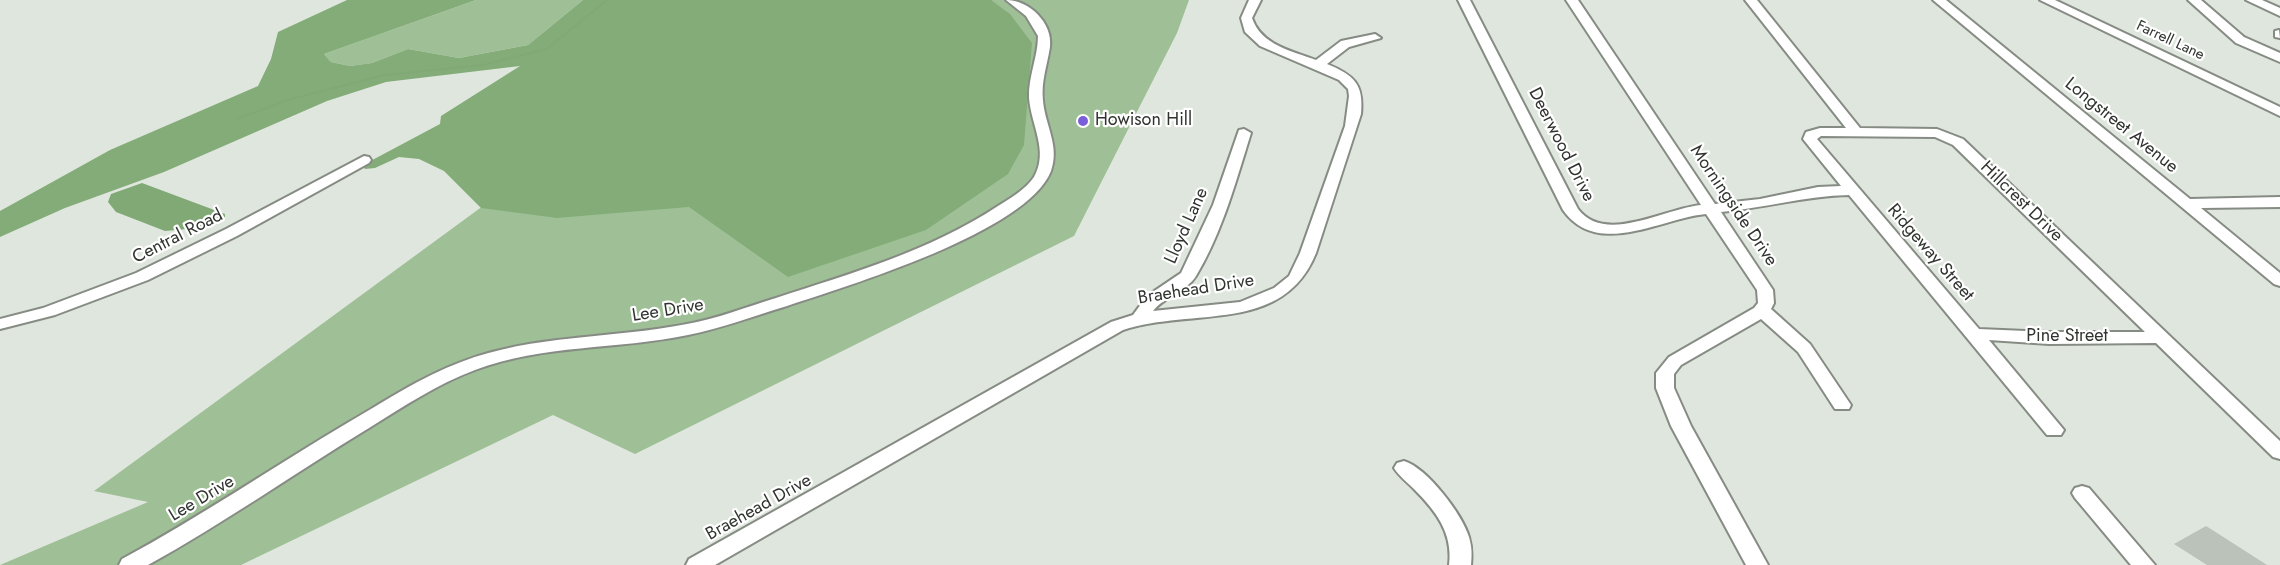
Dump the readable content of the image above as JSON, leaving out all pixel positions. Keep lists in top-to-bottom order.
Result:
{
  "streets": {
    "street": [
      "Farrell Lane",
      "Longstreet Avenue",
      "Deerwood Drive",
      "Hillcrest Drive",
      "Morningside Drive",
      "Lloyd Lane",
      "Central Road",
      "Ridgeway Street",
      "Braehead Drive",
      "Lee Drive",
      "Pine Street"
    ]
  },
  "crossings": [
    ["Deerwood Drive", "Morningside Drive"],
    ["Deerwood Drive", "Ridgeway Street"],
    ["Hillcrest Drive", "Ridgeway Street"],
    ["Hillcrest Drive", "Pine Street"],
    ["Lloyd Lane", "Braehead Drive"],
    ["Ridgeway Street", "Pine Street"]
  ],
  "places": ["Howison Hill"]
}
